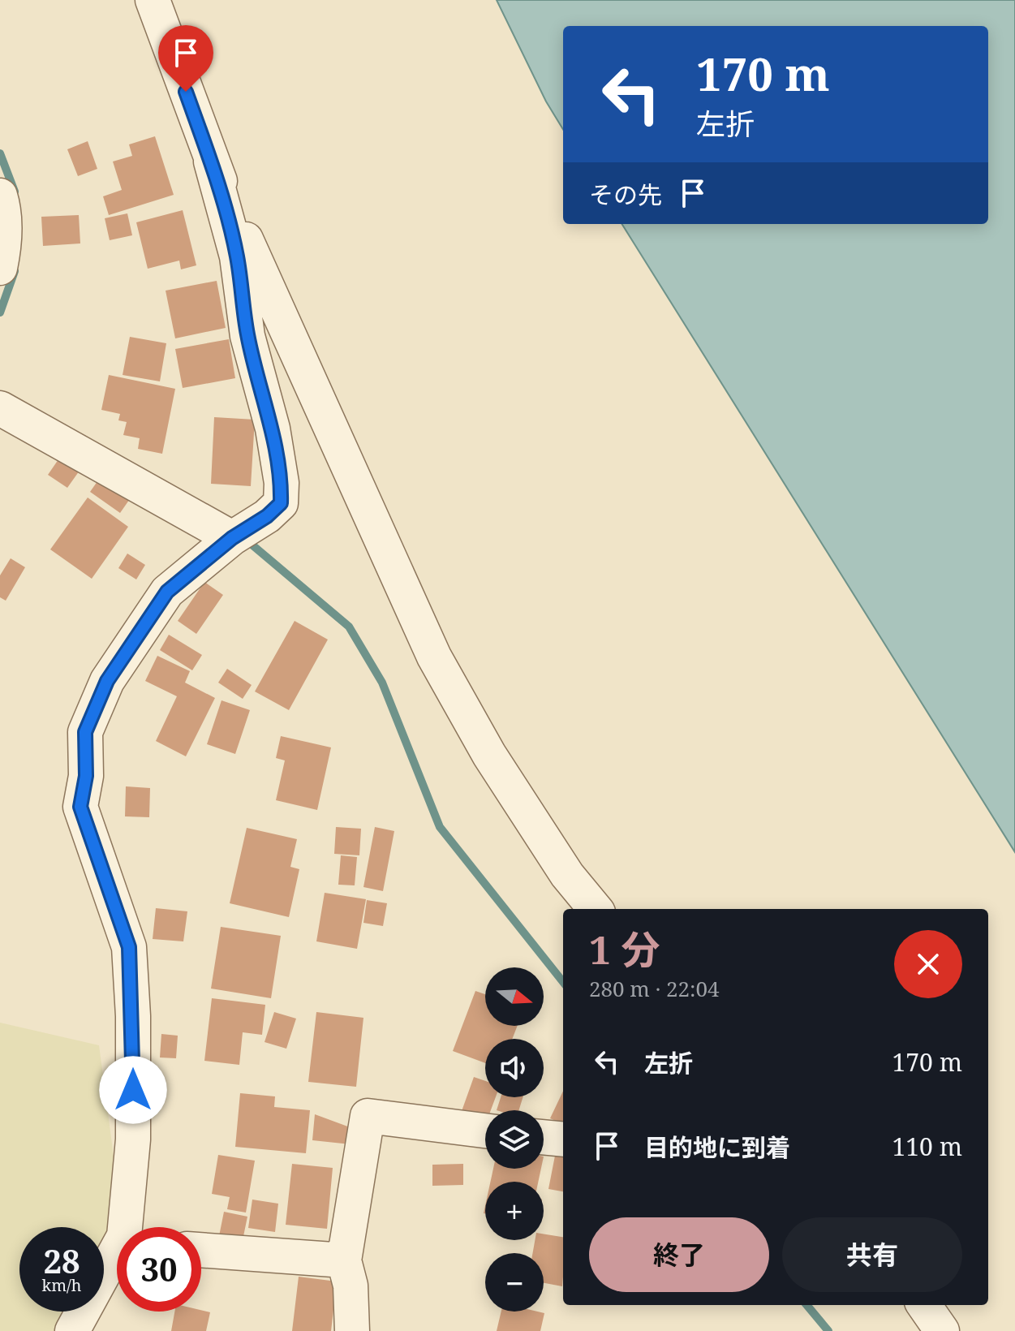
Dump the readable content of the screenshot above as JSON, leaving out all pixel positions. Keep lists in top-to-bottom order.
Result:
{
  "north": "right",
  "page": {
    "turn": ["170 m", "左折"],
    "then": "その先",
    "heading": ["1 分", "280 m · 22:04"],
    "map_buttons": ["+", "−"],
    "list": [
      {
        "name": "左折",
        "value": "170 m"
      },
      {
        "name": "目的地に到着",
        "value": "110 m"
      }
    ],
    "buttons": ["終了", "共有"],
    "speed": "28 km/h",
    "limit": "30"
  }
}
